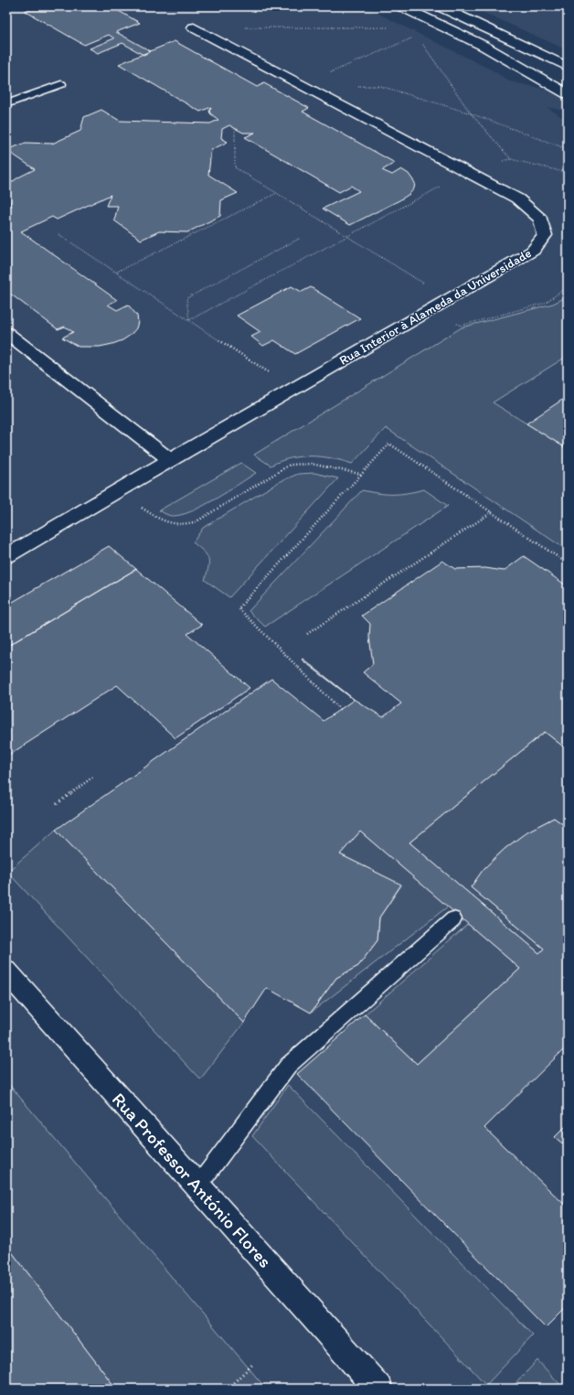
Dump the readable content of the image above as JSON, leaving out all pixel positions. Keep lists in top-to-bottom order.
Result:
{
  "streets": {
    "street": ["Rua Interior à Alameda da Universidade", "Rua Professor António Flores"]
  }
}
